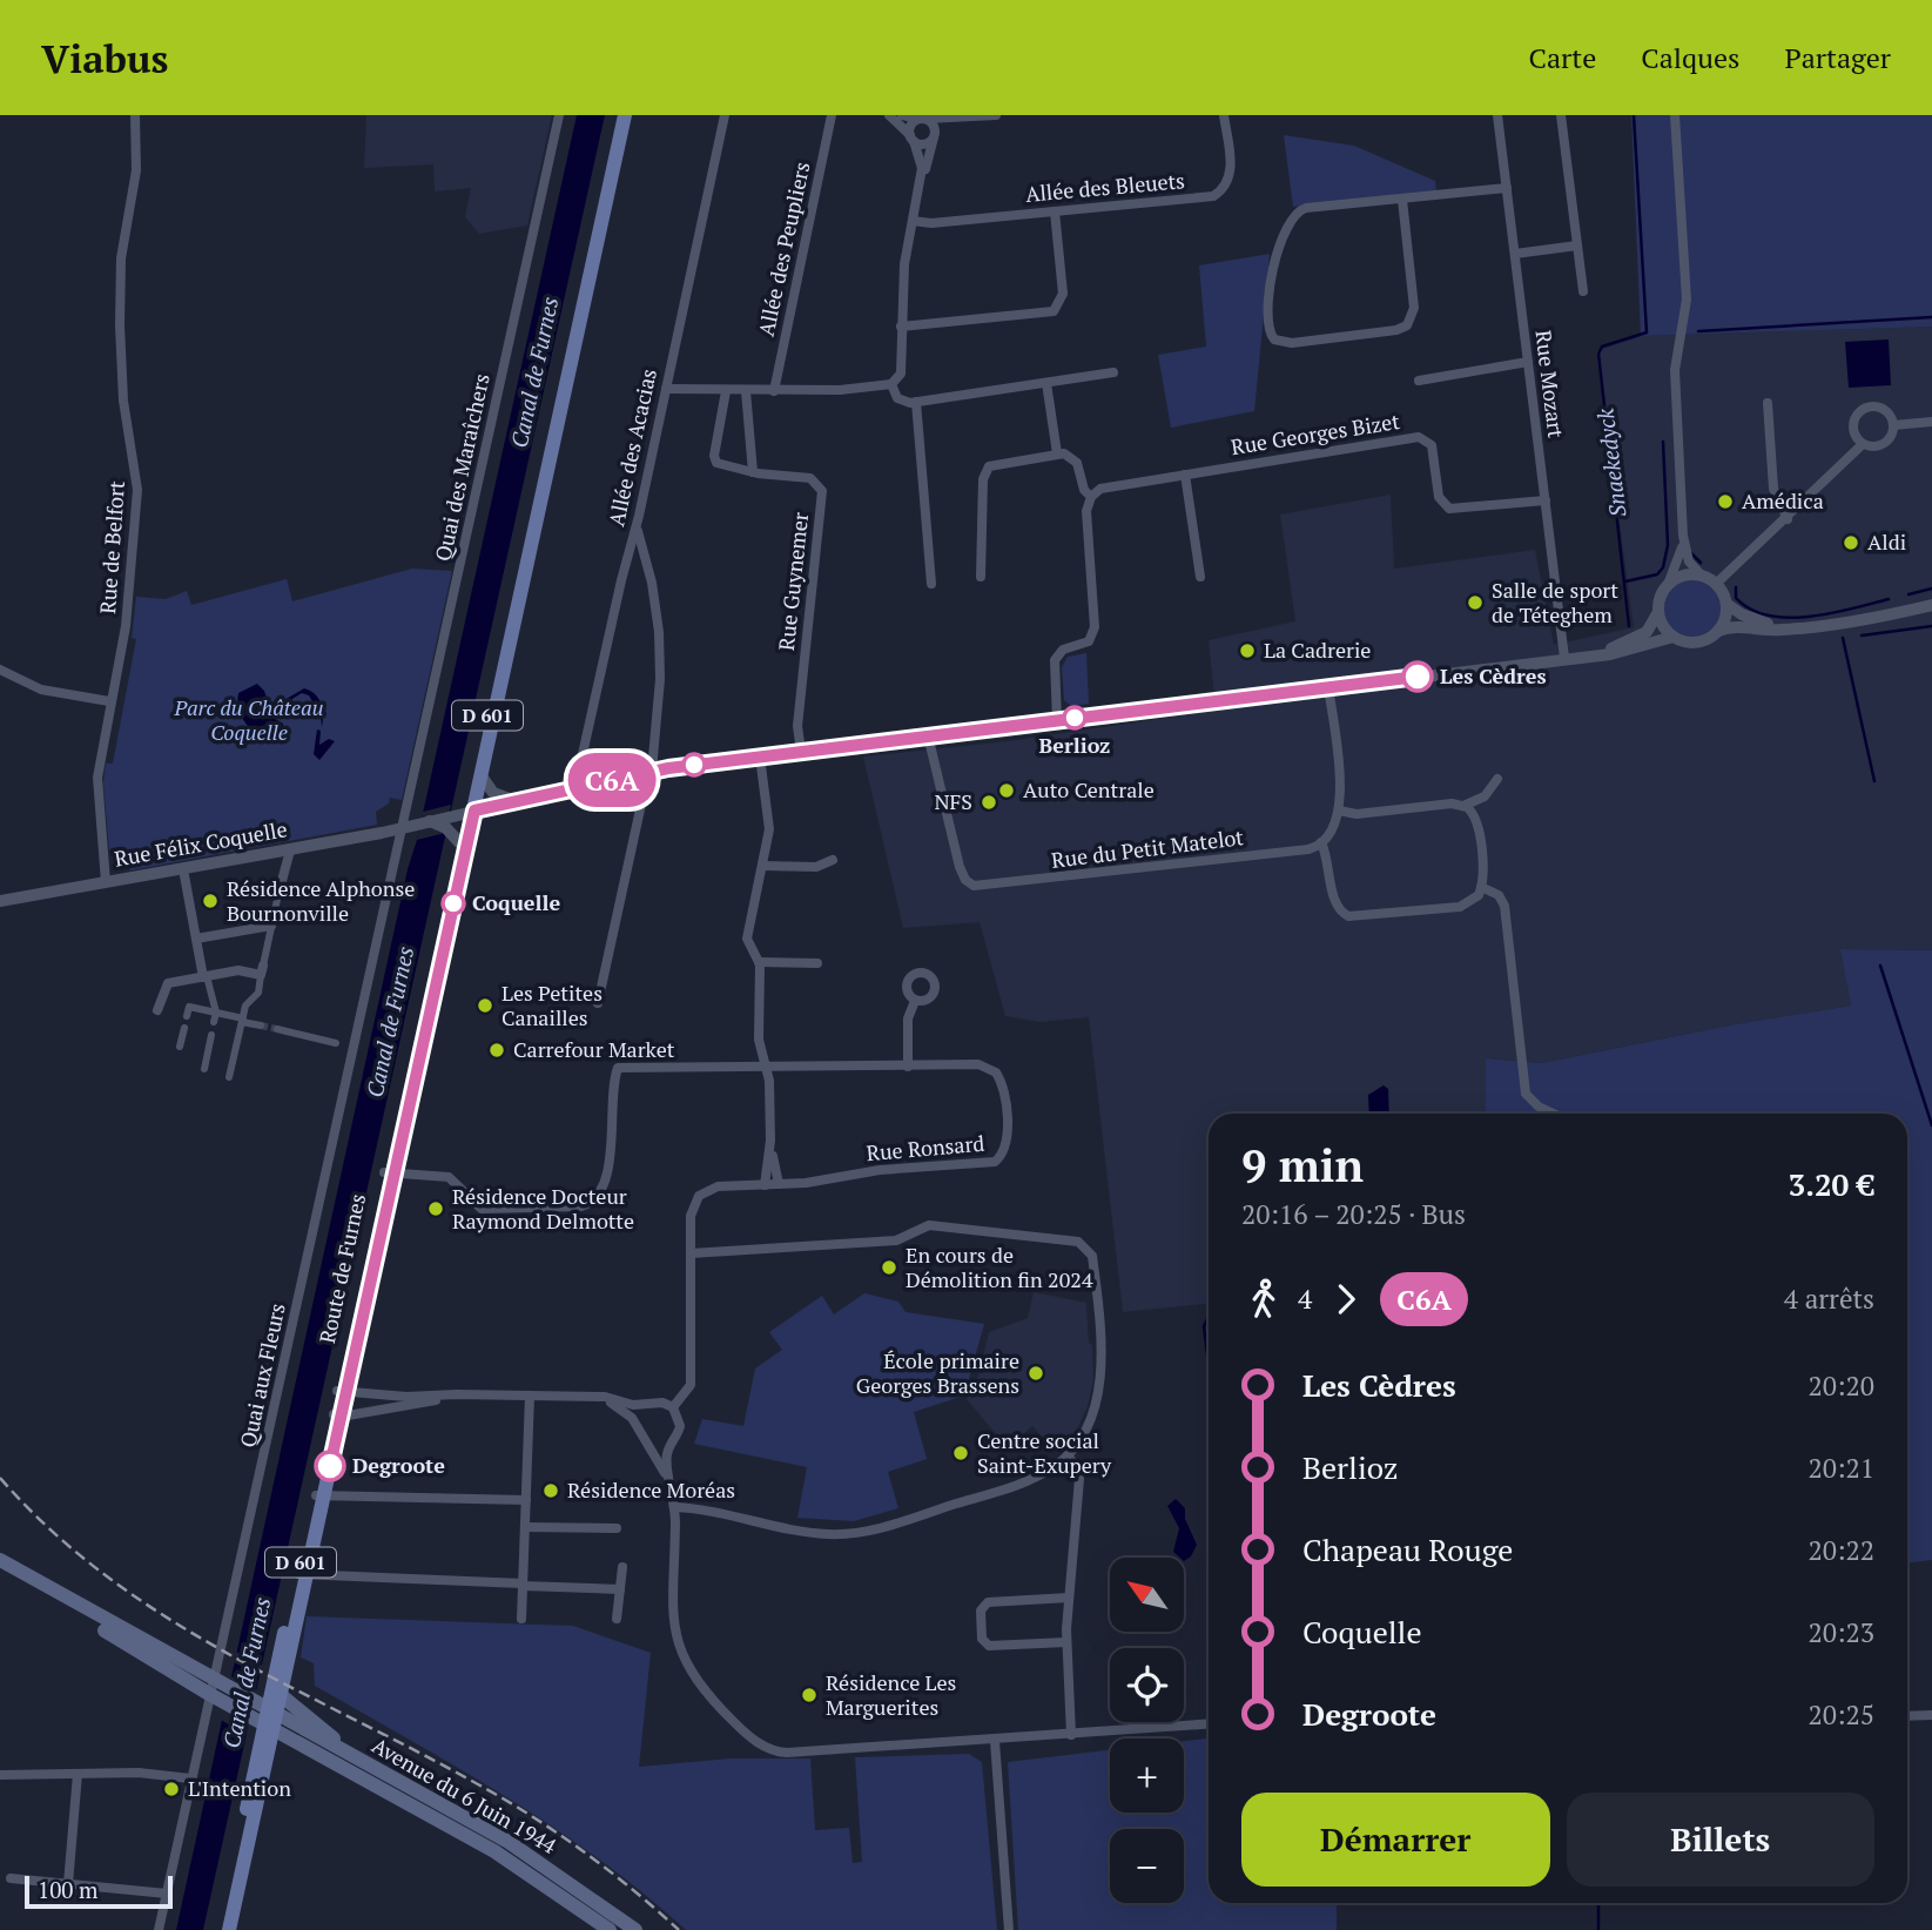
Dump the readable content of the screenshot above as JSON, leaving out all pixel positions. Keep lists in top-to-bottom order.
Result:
{
  "streets": {
    "main road": ["D 601", "Route de Furnes", "Avenue du 6 Juin 1944"],
    "street": [
      "Allée des Bleuets",
      "Allée des Peupliers",
      "Rue Mozart",
      "Rue Georges Bizet",
      "Allée des Acacias",
      "Quai des Maraîchers",
      "Rue de Belfort",
      "Rue Guynemer",
      "Rue Félix Coquelle",
      "Rue du Petit Matelot",
      "Rue Ronsard",
      "Quai aux Fleurs"
    ]
  },
  "crossings": [
    ["Rue Mozart", "Rue Georges Bizet"],
    ["Rue Mozart", "Rue Félix Coquelle"],
    ["Allée des Acacias", "Rue Félix Coquelle"],
    ["Quai des Maraîchers", "Rue Félix Coquelle"],
    ["Quai des Maraîchers", "Quai aux Fleurs"],
    ["Rue de Belfort", "Rue Félix Coquelle"],
    ["Rue Guynemer", "Rue Félix Coquelle"],
    ["Rue Félix Coquelle", "Rue du Petit Matelot"],
    ["Rue Félix Coquelle", "Route de Furnes"],
    ["Rue Félix Coquelle", "Quai aux Fleurs"],
    ["Rue Ronsard", "Route de Furnes"],
    ["Route de Furnes", "Avenue du 6 Juin 1944"]
  ],
  "water": ["Canal de Furnes", "Snaekedyck"],
  "parks": ["Parc du Château Coquelle"],
  "places": [
    "Amédica",
    "Aldi",
    "Salle de sport de Téteghem",
    "La Cadrerie",
    "Les Cèdres",
    "Berlioz",
    "Auto Centrale",
    "NFS",
    "Résidence Alphonse Bournonville",
    "Coquelle",
    "Les Petites Canailles",
    "Carrefour Market",
    "Résidence Docteur Raymond Delmotte",
    "En cours de Démolition fin 2024",
    "École primaire Georges Brassens",
    "Centre social Saint-Exupery",
    "Degroote",
    "Résidence Moréas",
    "Résidence Les Marguerites",
    "L'Intention"
  ],
  "lines": ["bus line C6A"],
  "scale_bar": "100 m",
  "north": "top left",
  "page": {
    "header": "Viabus",
    "nav": ["Carte", "Calques", "Partager"],
    "on_map": "C6A",
    "heading": ["9 min", "20:16 – 20:25 · Bus", "3.20 €"],
    "legs": ["4", "C6A", "4 arrêts"],
    "list": [
      {
        "name": "Les Cèdres",
        "value": "20:20"
      },
      {
        "name": "Berlioz",
        "value": "20:21"
      },
      {
        "name": "Chapeau Rouge",
        "value": "20:22"
      },
      {
        "name": "Coquelle",
        "value": "20:23"
      },
      {
        "name": "Degroote",
        "value": "20:25"
      }
    ],
    "map_buttons": ["+", "−"],
    "buttons": ["Démarrer", "Billets"],
    "scale": "100 m"
  }
}
